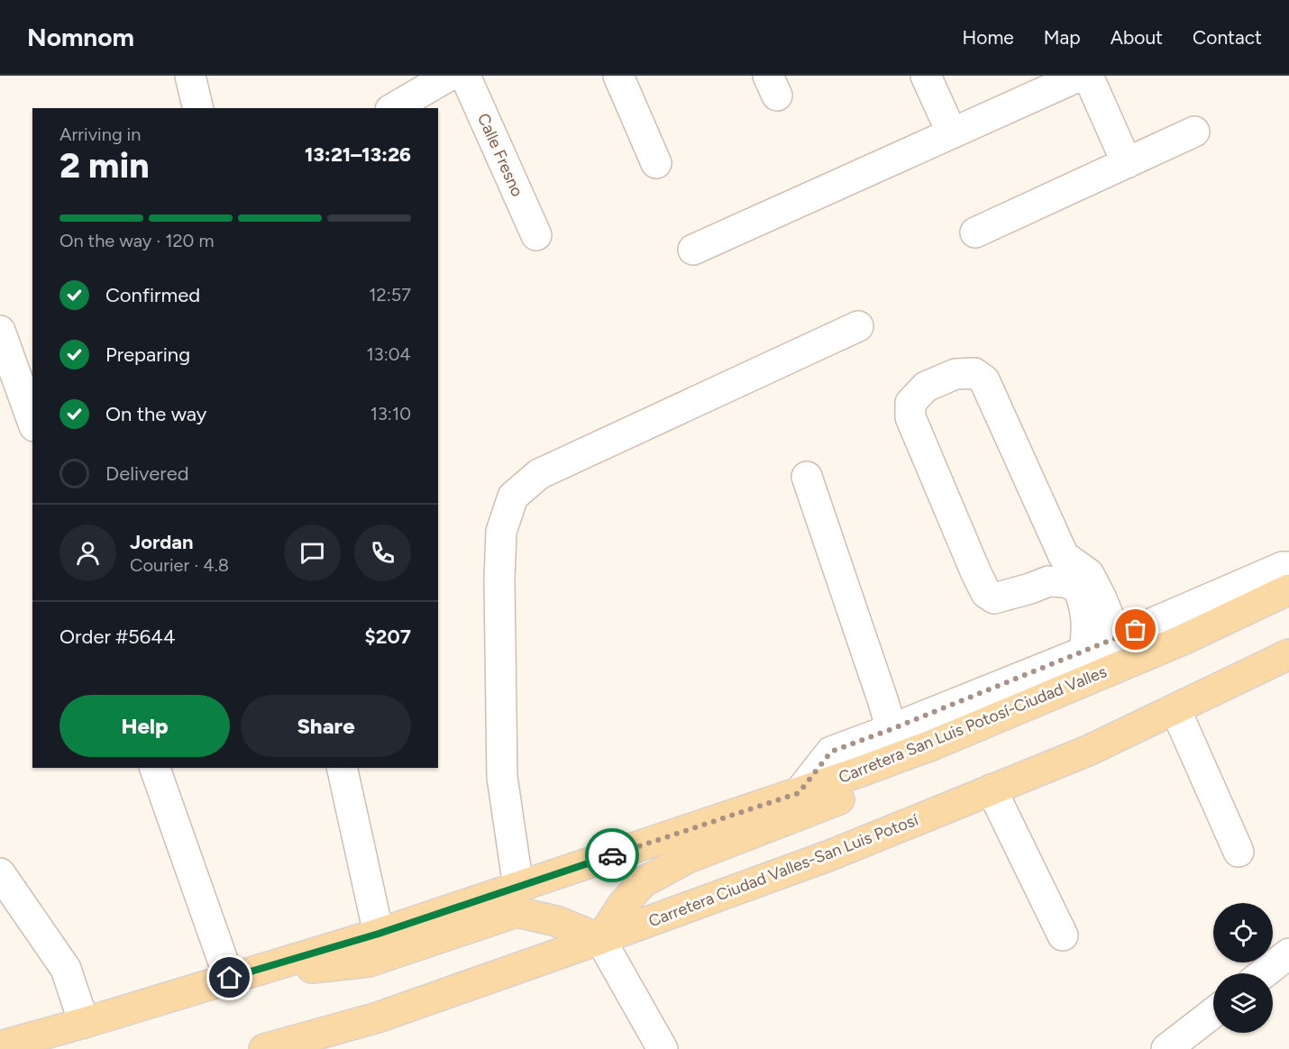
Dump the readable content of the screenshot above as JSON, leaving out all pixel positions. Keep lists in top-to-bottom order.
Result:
{
  "streets": {
    "main road": ["Carretera San Luis Potosí-Ciudad Valles", "Carretera Ciudad Valles-San Luis Potosí"],
    "street": ["Calle Fresno"]
  },
  "page": {
    "header": "Nomnom",
    "nav": [
      "Home",
      "Map",
      "About",
      "Contact"
    ],
    "heading": ["2 min", "Arriving in", "13:21–13:26"],
    "panel": [
      "Jordan",
      "Courier · 4.8",
      "Order #5644",
      "$207"
    ],
    "bar": "On the way · 120 m",
    "list": [
      ["Confirmed", "12:57"],
      ["Preparing", "13:04"],
      ["On the way", "13:10"],
      "Delivered"
    ],
    "buttons": ["Help", "Share"]
  }
}
